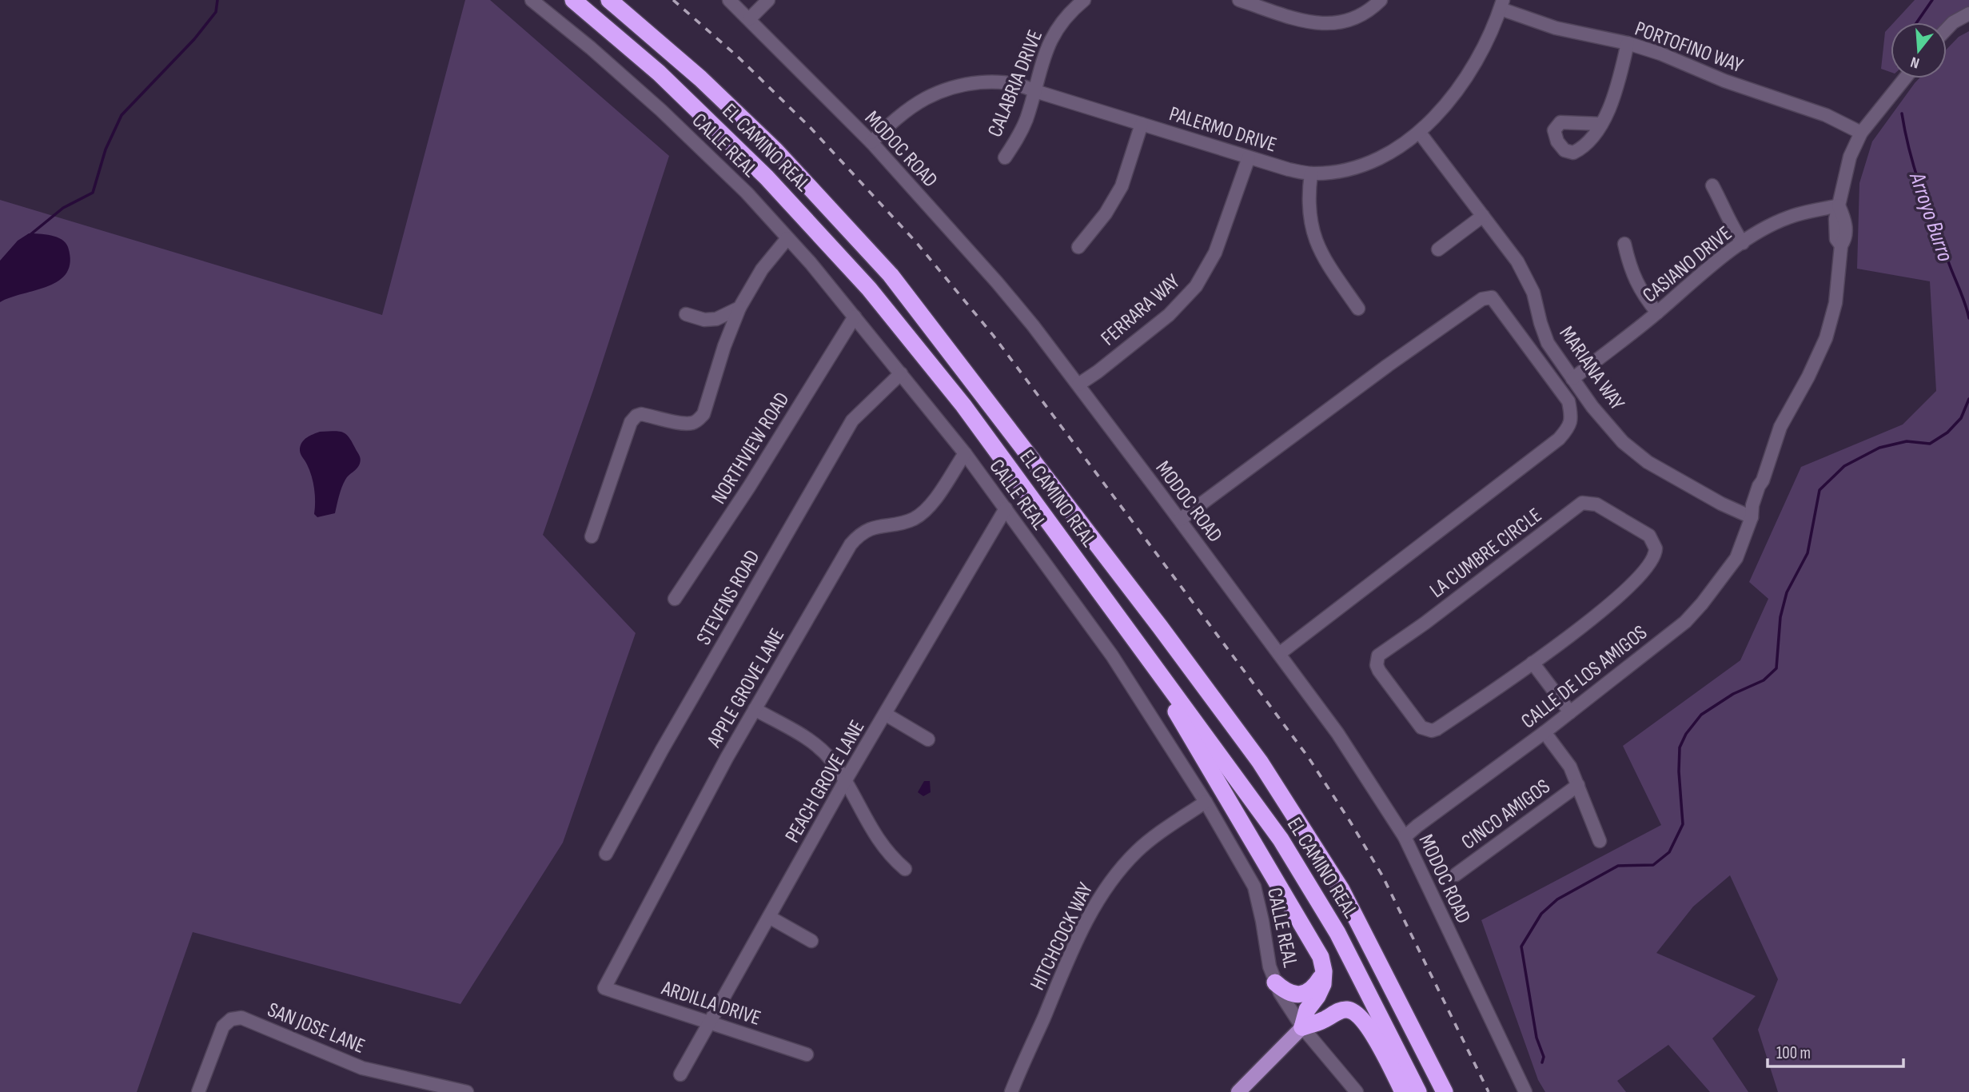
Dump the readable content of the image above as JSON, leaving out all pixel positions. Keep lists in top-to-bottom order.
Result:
{
  "streets": {
    "highway": ["EL CAMINO REAL"],
    "street": [
      "PORTOFINO WAY",
      "CALABRIA DRIVE",
      "PALERMO DRIVE",
      "CALLE REAL",
      "MODOC ROAD",
      "CASIANO DRIVE",
      "FERRARA WAY",
      "MARIANA WAY",
      "NORTHVIEW ROAD",
      "LA CUMBRE CIRCLE",
      "STEVENS ROAD",
      "CALLE DE LOS AMIGOS",
      "APPLE GROVE LANE",
      "PEACH GROVE LANE",
      "CINCO AMIGOS",
      "HITCHCOCK WAY",
      "ARDILLA DRIVE",
      "SAN JOSE LANE"
    ]
  },
  "crossings": [
    ["PORTOFINO WAY", "PALERMO DRIVE"],
    ["PORTOFINO WAY", "CALLE DE LOS AMIGOS"],
    ["CALABRIA DRIVE", "PALERMO DRIVE"],
    ["PALERMO DRIVE", "MODOC ROAD"],
    ["PALERMO DRIVE", "FERRARA WAY"],
    ["PALERMO DRIVE", "MARIANA WAY"],
    ["CALLE REAL", "NORTHVIEW ROAD"],
    ["CALLE REAL", "STEVENS ROAD"],
    ["CALLE REAL", "APPLE GROVE LANE"],
    ["CALLE REAL", "PEACH GROVE LANE"],
    ["CALLE REAL", "HITCHCOCK WAY"],
    ["MODOC ROAD", "FERRARA WAY"],
    ["MODOC ROAD", "CALLE DE LOS AMIGOS"],
    ["CASIANO DRIVE", "MARIANA WAY"],
    ["CASIANO DRIVE", "CALLE DE LOS AMIGOS"],
    ["MARIANA WAY", "CALLE DE LOS AMIGOS"],
    ["CALLE DE LOS AMIGOS", "CINCO AMIGOS"],
    ["APPLE GROVE LANE", "ARDILLA DRIVE"],
    ["PEACH GROVE LANE", "ARDILLA DRIVE"]
  ],
  "water": ["Arroyo Burro"],
  "scale_bar": "100 m",
  "north": "bottom"
}
